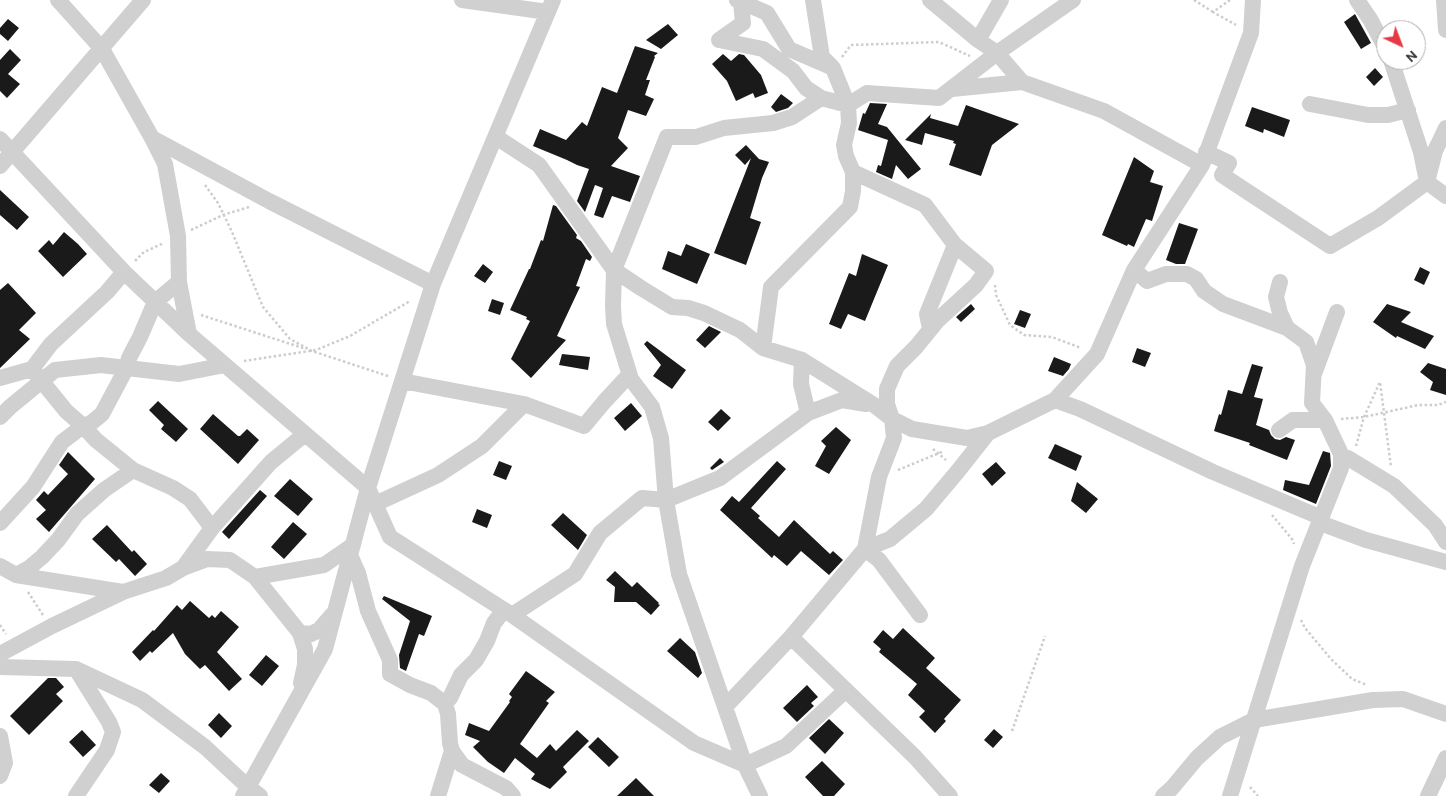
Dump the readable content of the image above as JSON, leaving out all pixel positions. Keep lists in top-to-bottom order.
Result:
{
  "north": "bottom right"
}
